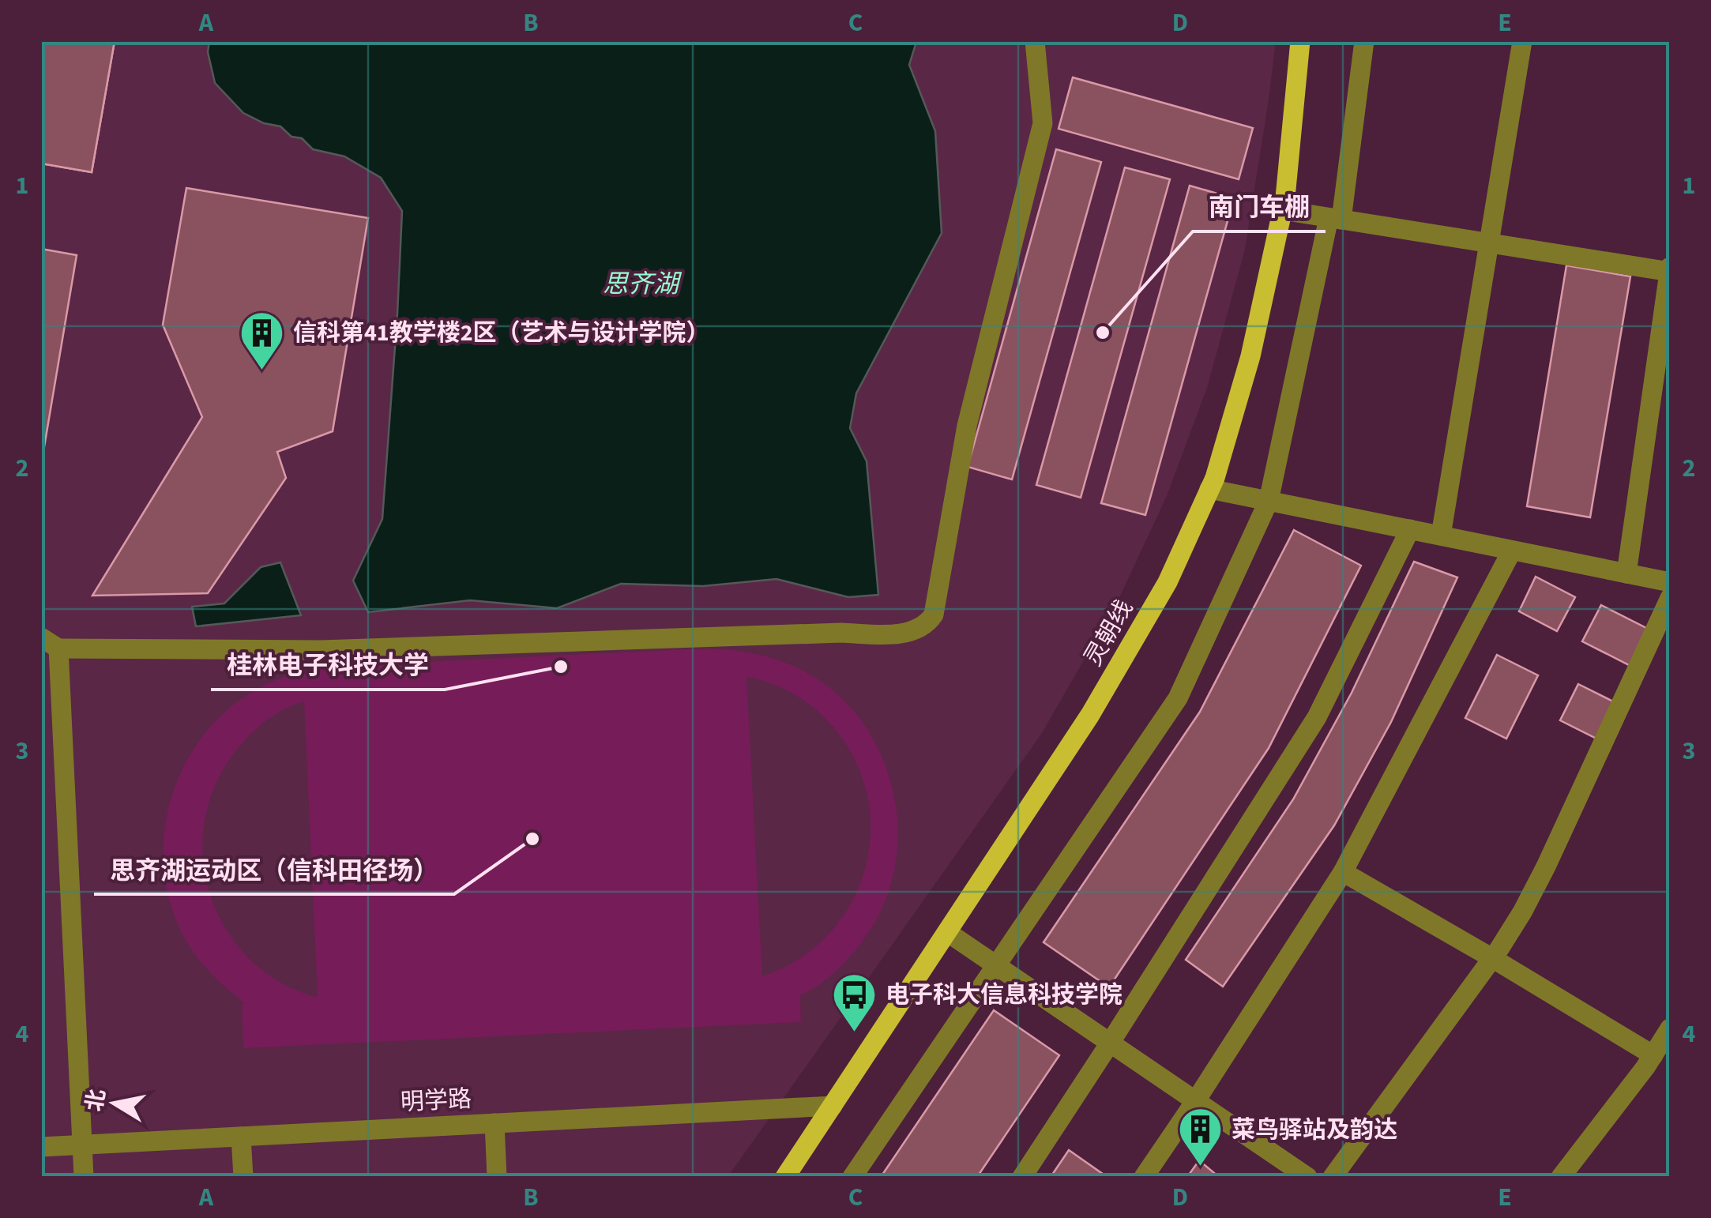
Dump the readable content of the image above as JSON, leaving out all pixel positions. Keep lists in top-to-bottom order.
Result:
{
  "streets": {
    "main road": ["灵朝线"],
    "street": ["明学路"]
  },
  "crossings": [
    ["灵朝线", "明学路"]
  ],
  "water": ["思齐湖"],
  "places": {
    "other": ["南门车棚", "桂林电子科技大学", "思齐湖运动区（信科田径场）"],
    "building": ["信科第41教学楼2区（艺术与设计学院）", "菜鸟驿站及韵达"],
    "bus stop": ["电子科大信息科技学院"]
  },
  "north": "left",
  "grid": {
    "columns": [
      "A",
      "B",
      "C",
      "D",
      "E"
    ],
    "rows": [
      "1",
      "2",
      "3",
      "4"
    ]
  }
}
